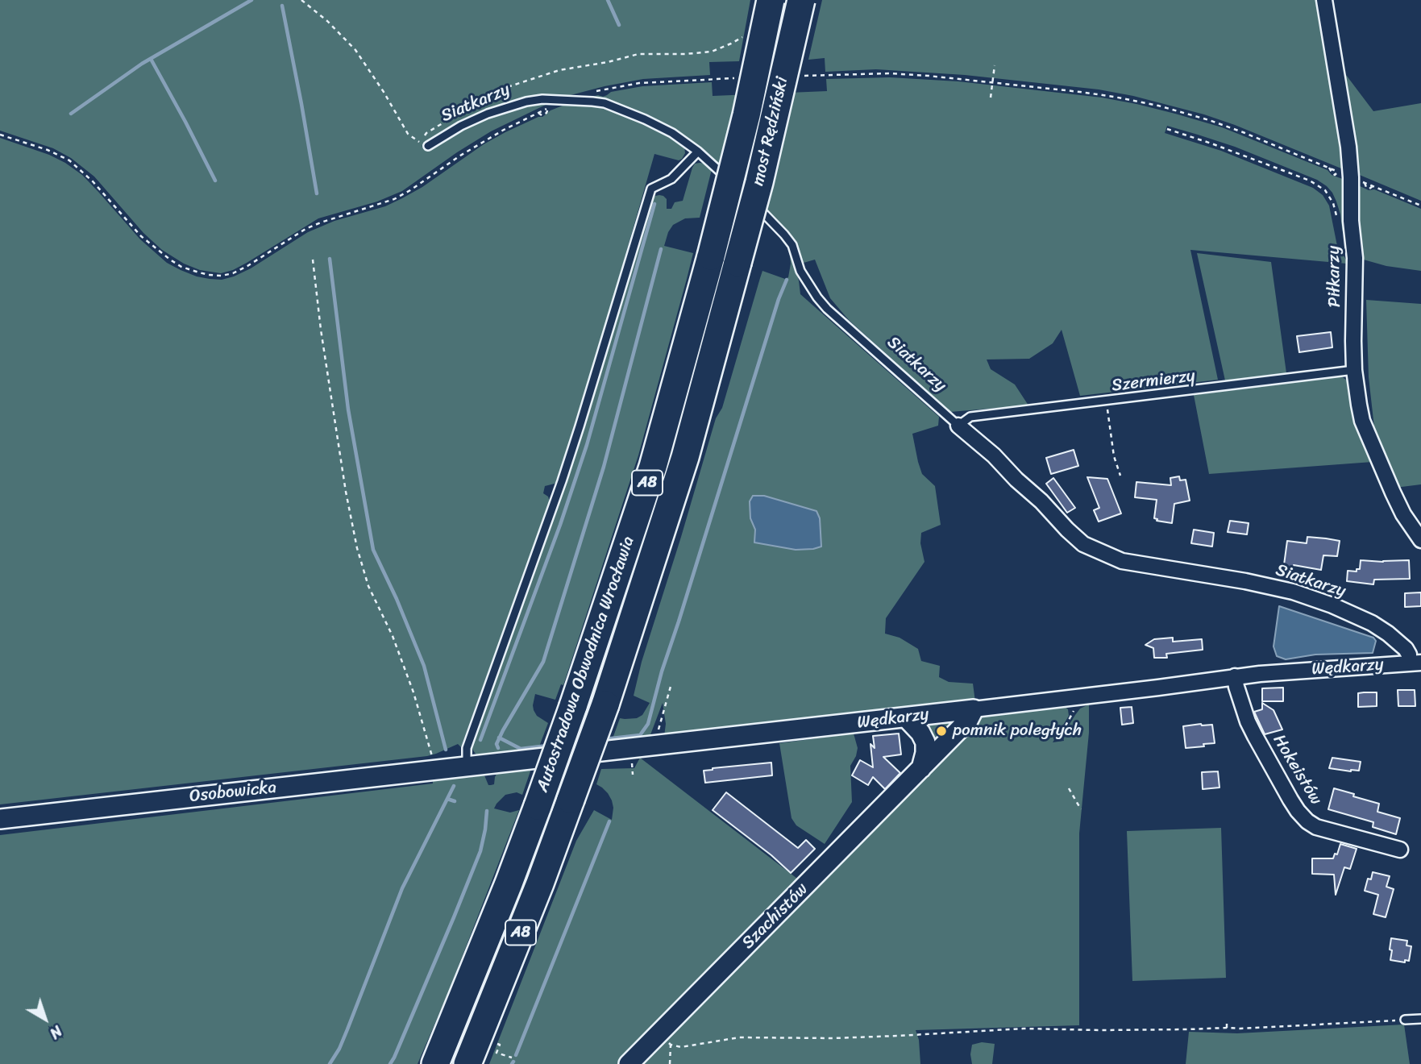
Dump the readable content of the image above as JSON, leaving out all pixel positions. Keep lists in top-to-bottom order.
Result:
{
  "streets": {
    "highway": ["most Rędziński", "A8", "Autostradowa Obwodnica Wrocławia"],
    "street": [
      "Siatkarzy",
      "Piłkarzy",
      "Wędkarzy",
      "Hokeistów",
      "Osobowicka",
      "Szachistów"
    ],
    "lane": ["Szermierzy"]
  },
  "crossings": [
    ["Siatkarzy", "Szermierzy"],
    ["Siatkarzy", "Wędkarzy"],
    ["most Rędziński", "Autostradowa Obwodnica Wrocławia"],
    ["Piłkarzy", "Szermierzy"],
    ["Wędkarzy", "Hokeistów"],
    ["Wędkarzy", "Osobowicka"],
    ["Wędkarzy", "Szachistów"]
  ],
  "places": ["pomnik poległych"],
  "north": "bottom right"
}
